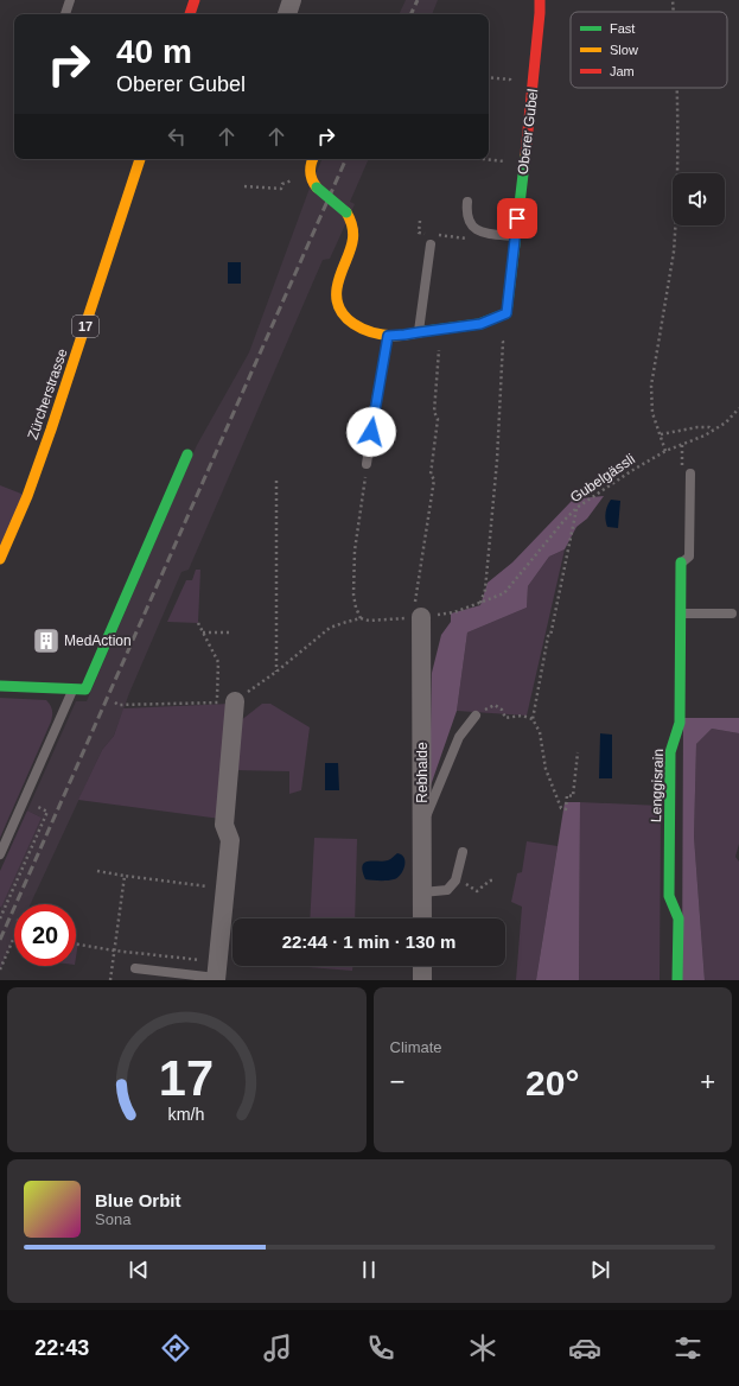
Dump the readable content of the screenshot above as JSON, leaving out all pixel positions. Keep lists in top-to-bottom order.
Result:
{
  "streets": {
    "street": [
      "Oberer Gubel",
      "17",
      "Zürcherstrasse",
      "Rebhalde",
      "Lenggisrain"
    ],
    "path": ["Gubelgässli"]
  },
  "crossings": [
    ["Gubelgässli", "Rebhalde"]
  ],
  "places": {
    "building": ["MedAction"]
  },
  "legend": ["Fast", "Slow", "Jam"],
  "page": {
    "turn": ["40 m", "Oberer Gubel"],
    "limit": "20",
    "trip": "22:44 · 1 min · 130 m",
    "tile": "Climate",
    "heat": ["−", "20°", "+"],
    "song": ["Blue Orbit", "Sona"],
    "tabs": "22:43",
    "gauge": ["17", "km/h"]
  }
}
